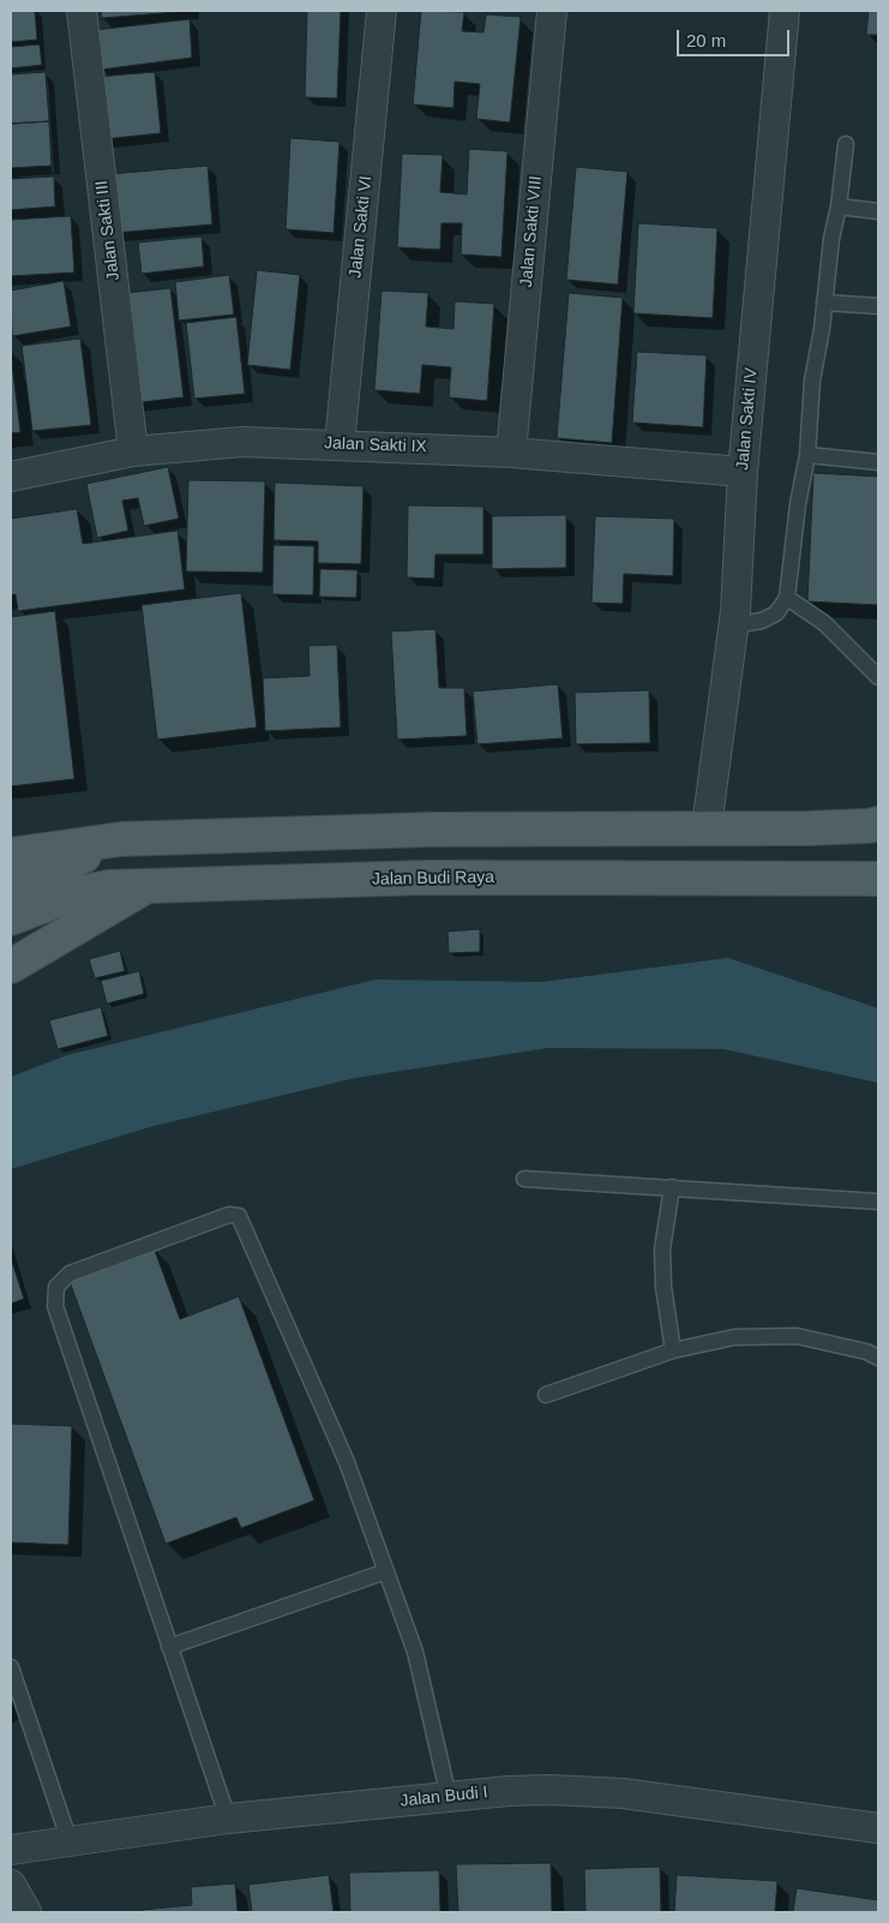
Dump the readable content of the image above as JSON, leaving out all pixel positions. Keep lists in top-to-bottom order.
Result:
{
  "streets": {
    "main road": ["Jalan Budi Raya"],
    "street": [
      "Jalan Sakti VI",
      "Jalan Sakti III",
      "Jalan Sakti VIII",
      "Jalan Sakti IV",
      "Jalan Sakti IX",
      "Jalan Budi I"
    ]
  },
  "crossings": [
    ["Jalan Sakti VI", "Jalan Sakti IX"],
    ["Jalan Sakti III", "Jalan Sakti IX"],
    ["Jalan Sakti VIII", "Jalan Sakti IX"],
    ["Jalan Sakti IV", "Jalan Sakti IX"]
  ],
  "scale_bar": "20 m"
}
